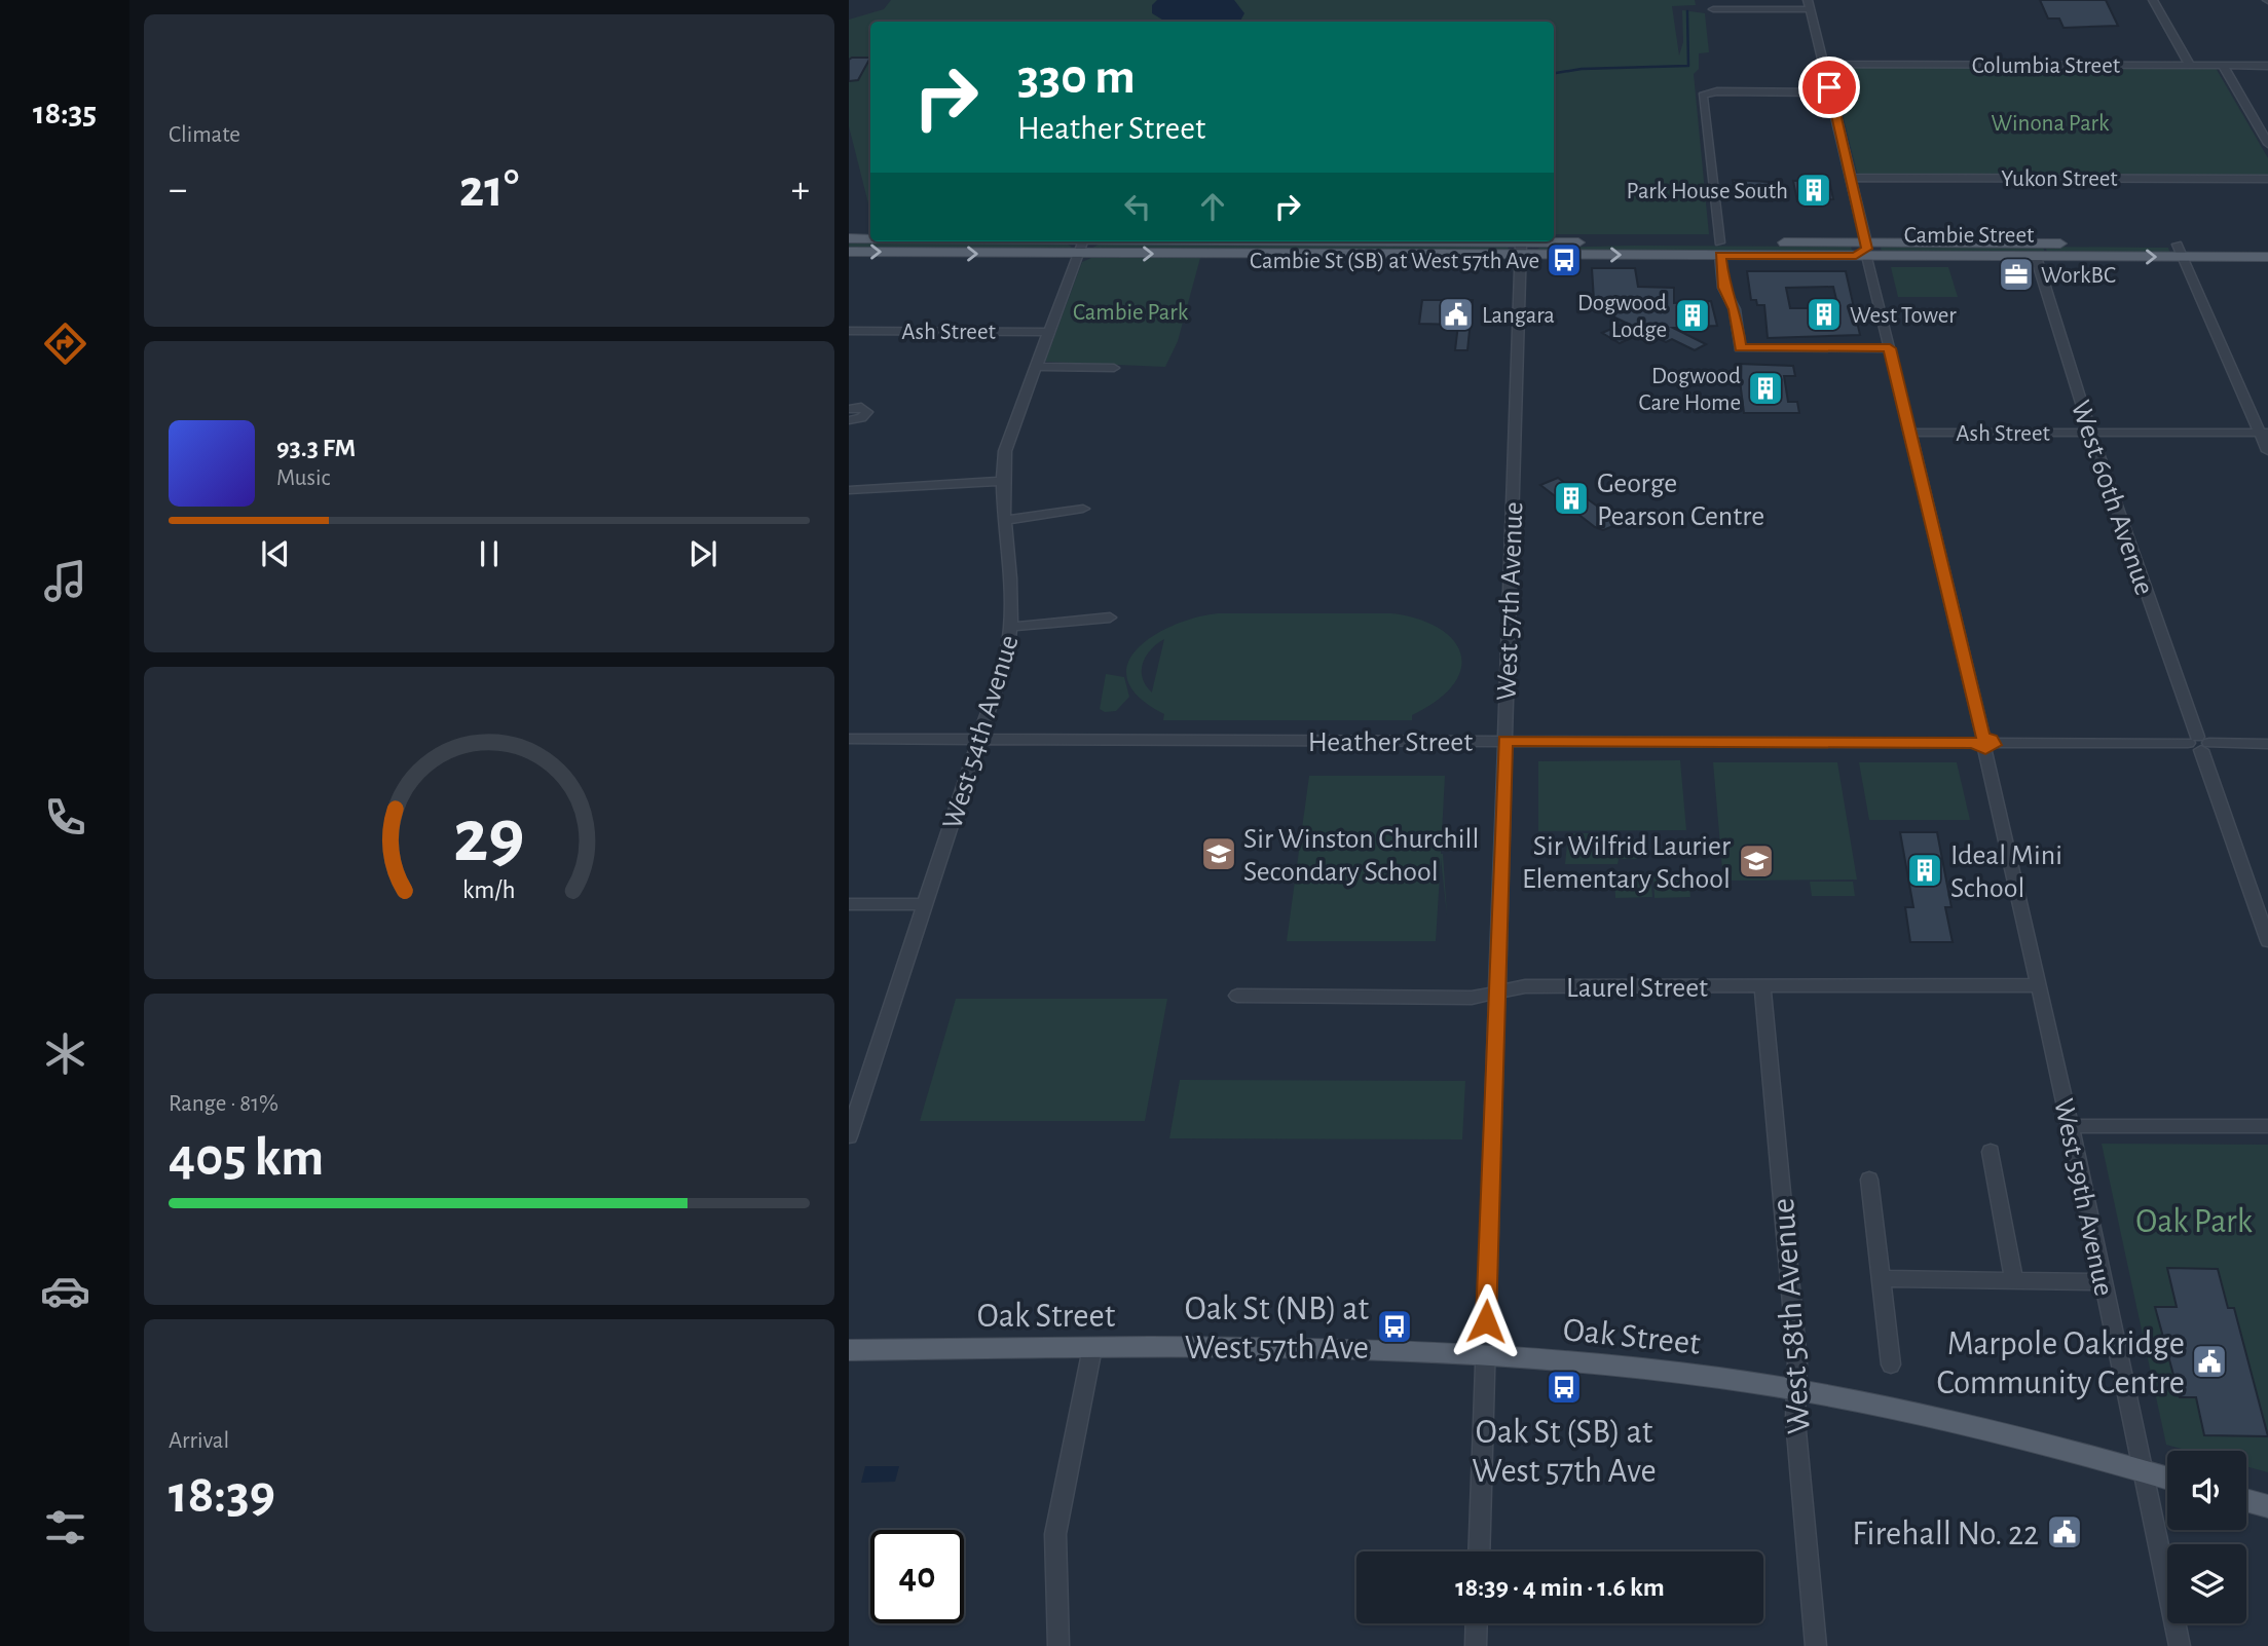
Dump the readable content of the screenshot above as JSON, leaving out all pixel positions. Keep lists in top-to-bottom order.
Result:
{
  "streets": {
    "main road": ["Cambie Street", "Oak Street"],
    "street": [
      "Columbia Street",
      "Yukon Street",
      "Ash Street",
      "West 60th Avenue",
      "West 57th Avenue",
      "West 54th Avenue",
      "Heather Street",
      "Laurel Street",
      "West 59th Avenue",
      "West 58th Avenue"
    ]
  },
  "crossings": [
    ["Columbia Street", "West 59th Avenue"],
    ["Yukon Street", "West 59th Avenue"],
    ["Cambie Street", "West 60th Avenue"],
    ["Cambie Street", "West 57th Avenue"],
    ["Cambie Street", "West 54th Avenue"],
    ["Cambie Street", "West 59th Avenue"],
    ["Ash Street", "West 60th Avenue"],
    ["Ash Street", "West 54th Avenue"],
    ["Ash Street", "West 59th Avenue"],
    ["West 60th Avenue", "Heather Street"],
    ["West 57th Avenue", "Heather Street"],
    ["West 57th Avenue", "Laurel Street"],
    ["West 57th Avenue", "Oak Street"],
    ["West 54th Avenue", "Heather Street"],
    ["Heather Street", "West 59th Avenue"],
    ["Laurel Street", "West 59th Avenue"],
    ["Laurel Street", "West 58th Avenue"],
    ["West 59th Avenue", "Oak Street"],
    ["Oak Street", "West 58th Avenue"]
  ],
  "parks": ["Winona Park", "Cambie Park", "Oak Park"],
  "places": {
    "building": [
      "Park House South",
      "West Tower",
      "Dogwood Lodge",
      "Dogwood Care Home",
      "George Pearson Centre",
      "Ideal Mini School"
    ],
    "bus stop": ["Cambie St (SB) at West 57th Ave", "Oak St (NB) at West 57th Ave", "Oak St (SB) at West 57th Ave"],
    "office": ["WorkBC"],
    "public building": ["Langara", "Marpole Oakridge Community Centre", "Firehall No. 22"],
    "school or university": ["Sir Winston Churchill Secondary School", "Sir Wilfrid Laurier Elementary School"]
  },
  "page": {
    "tabs": "18:35",
    "tile": [
      "Climate",
      ["Range · 81%", "405 km"],
      ["Arrival", "18:39"]
    ],
    "turn": ["330 m", "Heather Street"],
    "heat": ["−", "21°", "+"],
    "song": ["93.3 FM", "Music"],
    "limit": "40",
    "trip": "18:39 · 4 min · 1.6 km",
    "gauge": ["29", "km/h"]
  }
}
